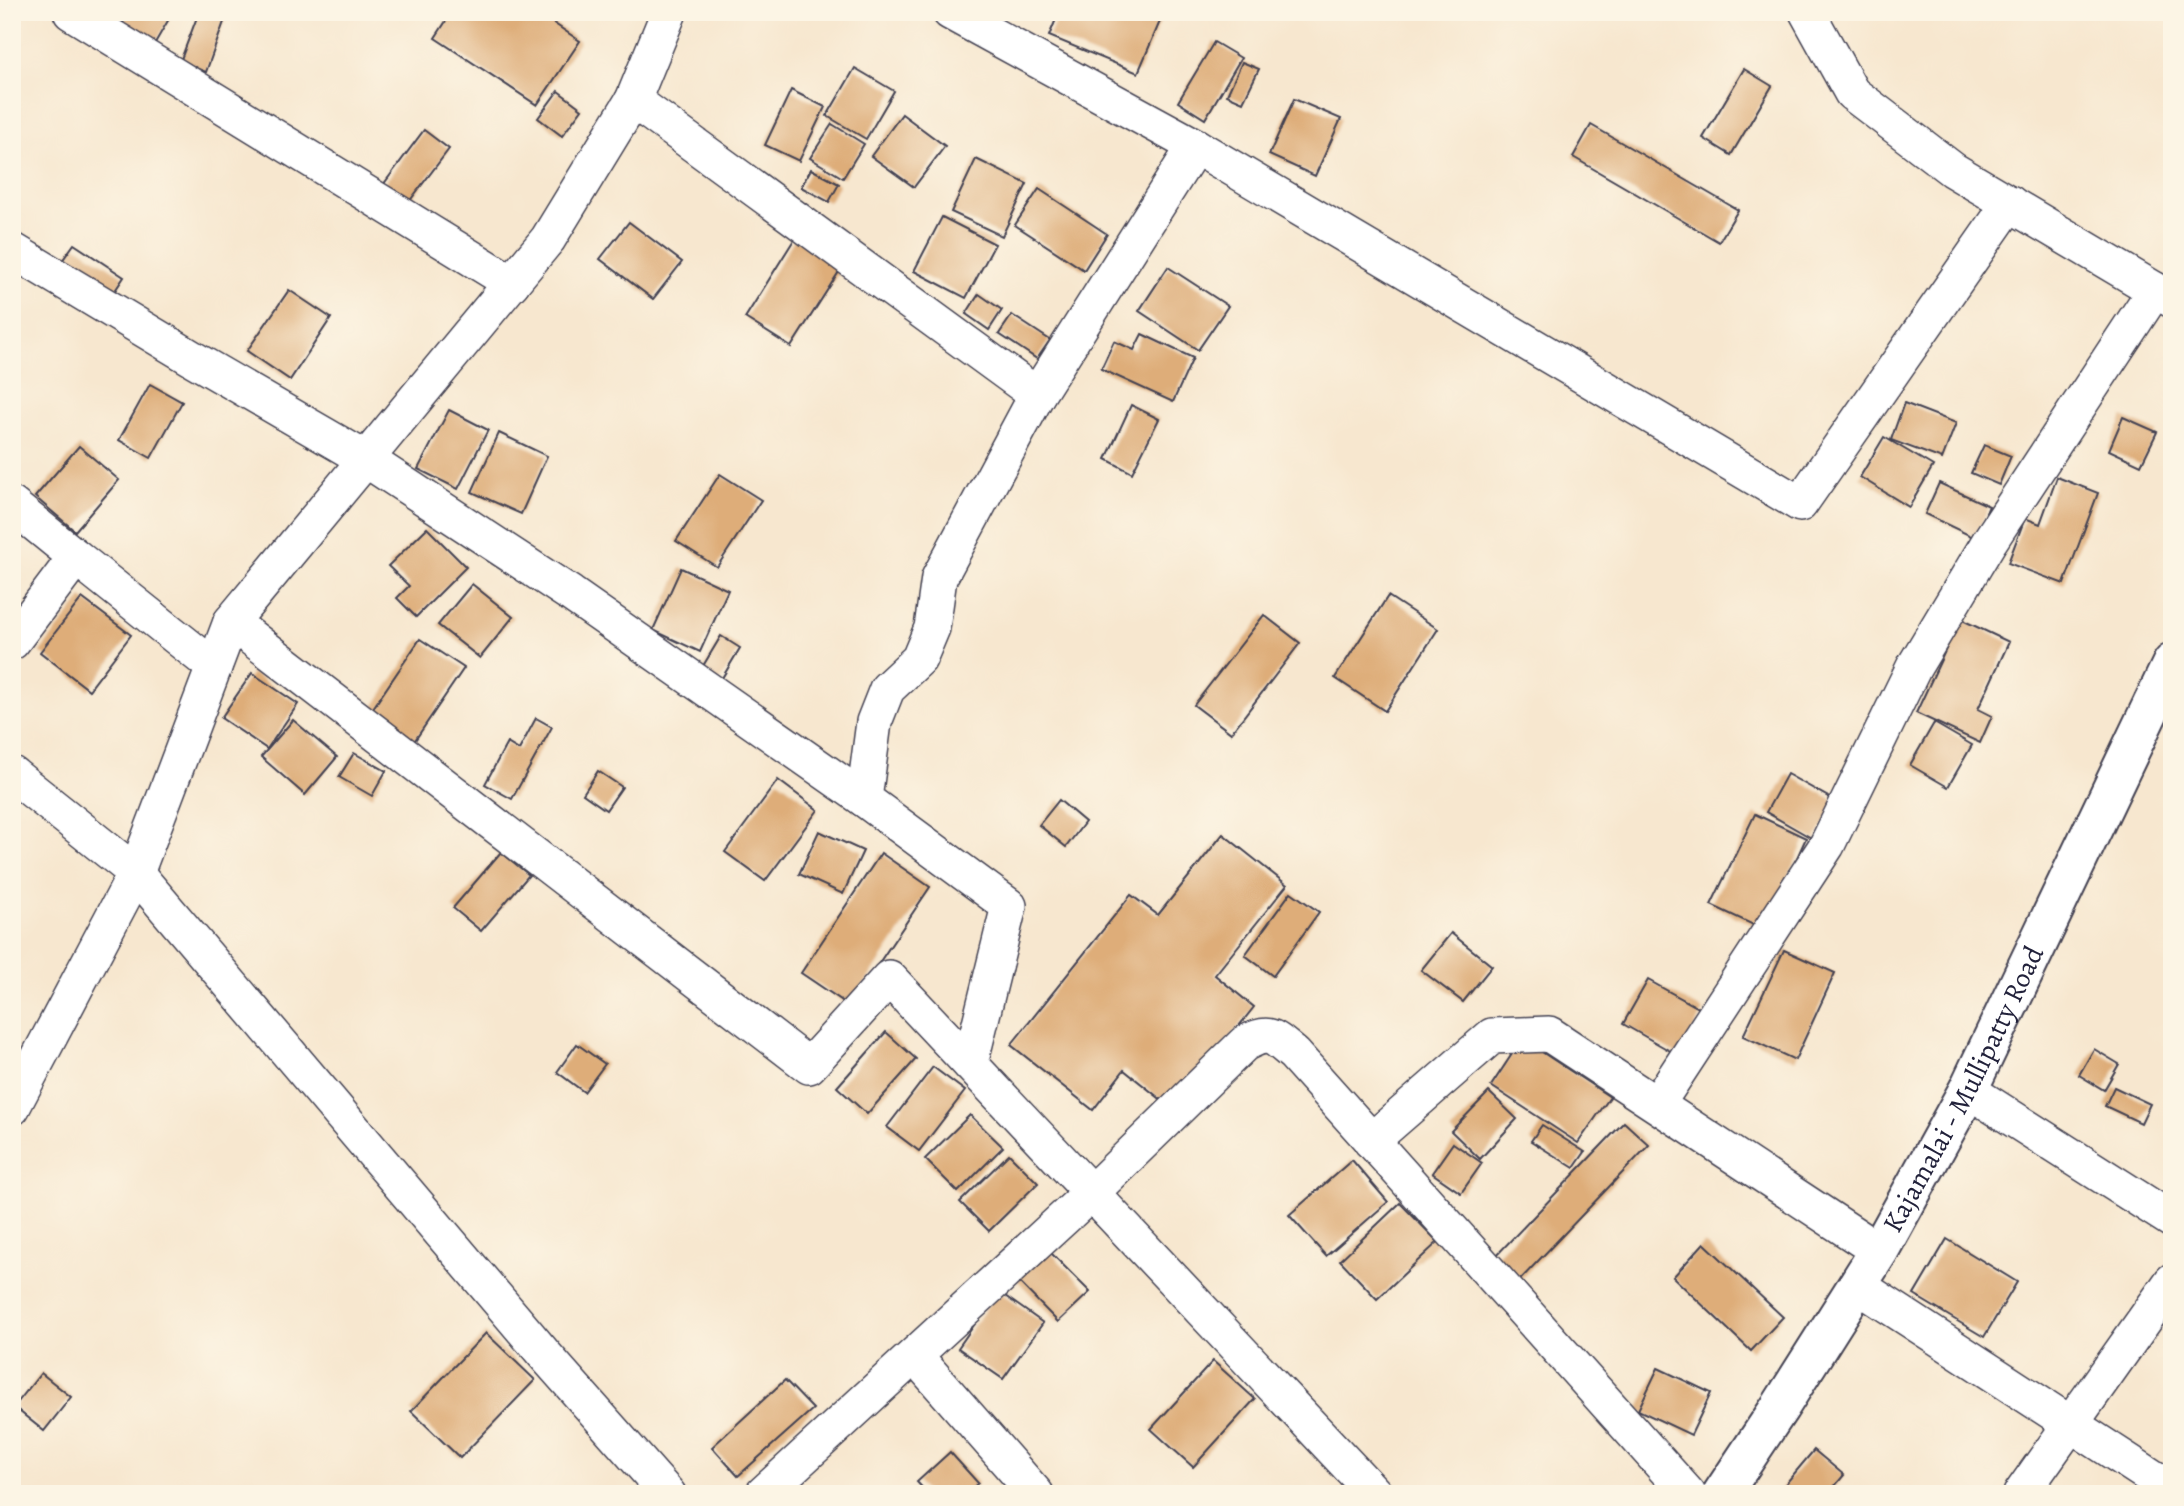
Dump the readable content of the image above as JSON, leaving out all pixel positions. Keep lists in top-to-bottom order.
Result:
{
  "streets": {
    "main road": ["Kajamalai - Mullipatty Road"]
  }
}
